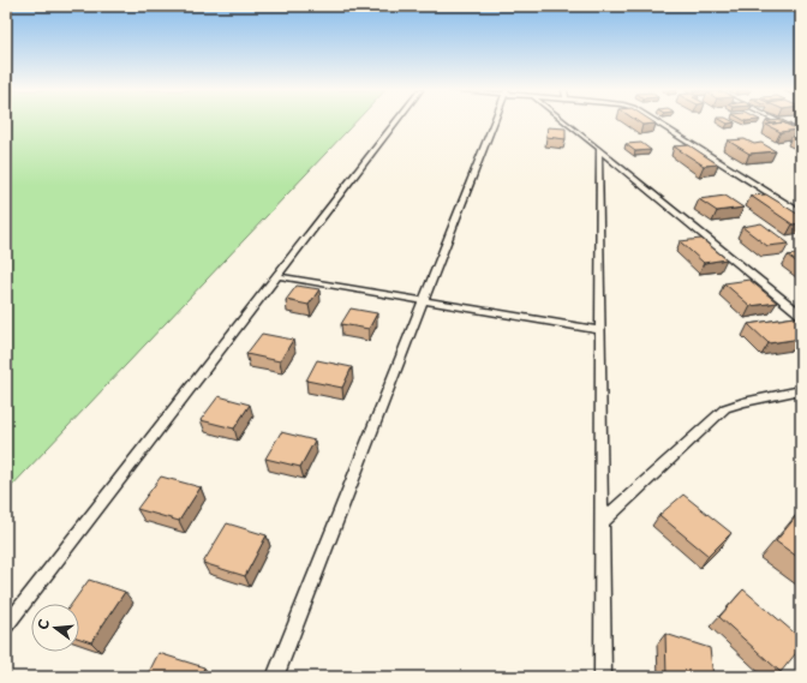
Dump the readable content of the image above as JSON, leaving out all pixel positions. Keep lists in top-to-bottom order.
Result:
{
  "north": "left"
}
